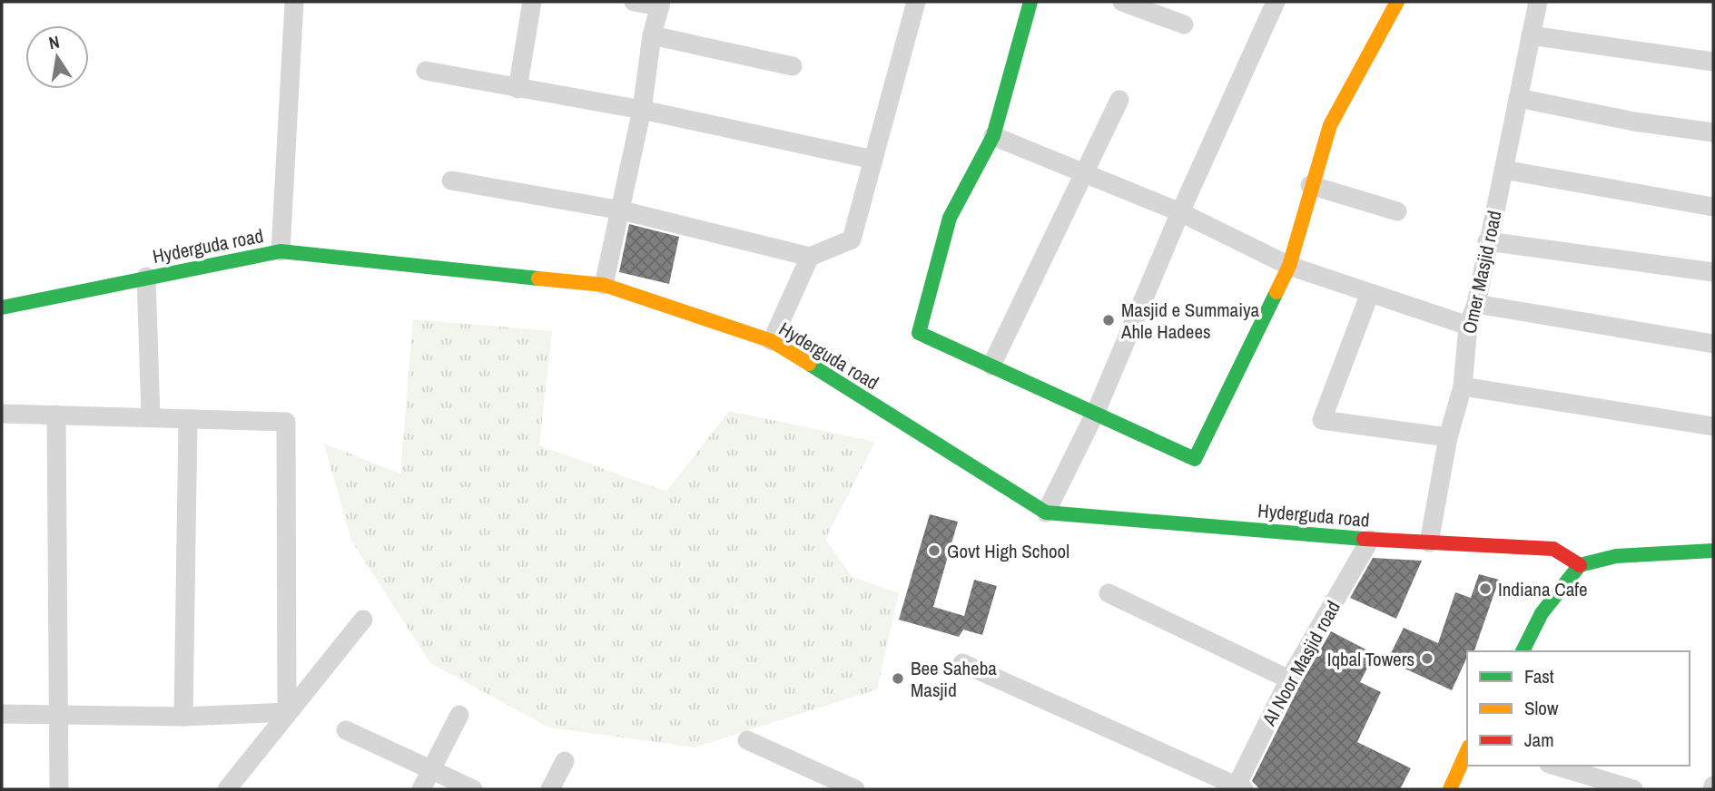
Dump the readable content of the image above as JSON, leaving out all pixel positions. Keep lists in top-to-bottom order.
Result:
{
  "streets": {
    "street": ["Hyderguda road", "Omer Masjid road", "AI Noor Masjid road"]
  },
  "crossings": [
    ["Hyderguda road", "Omer Masjid road"],
    ["Hyderguda road", "AI Noor Masjid road"]
  ],
  "places": [
    "Masjid e Summaiya Ahle Hadees",
    "Govt High School",
    "Indiana Cafe",
    "Iqbal Towers",
    "Bee Saheba Masjid"
  ],
  "legend": ["Fast", "Slow", "Jam"],
  "north": "top"
}
